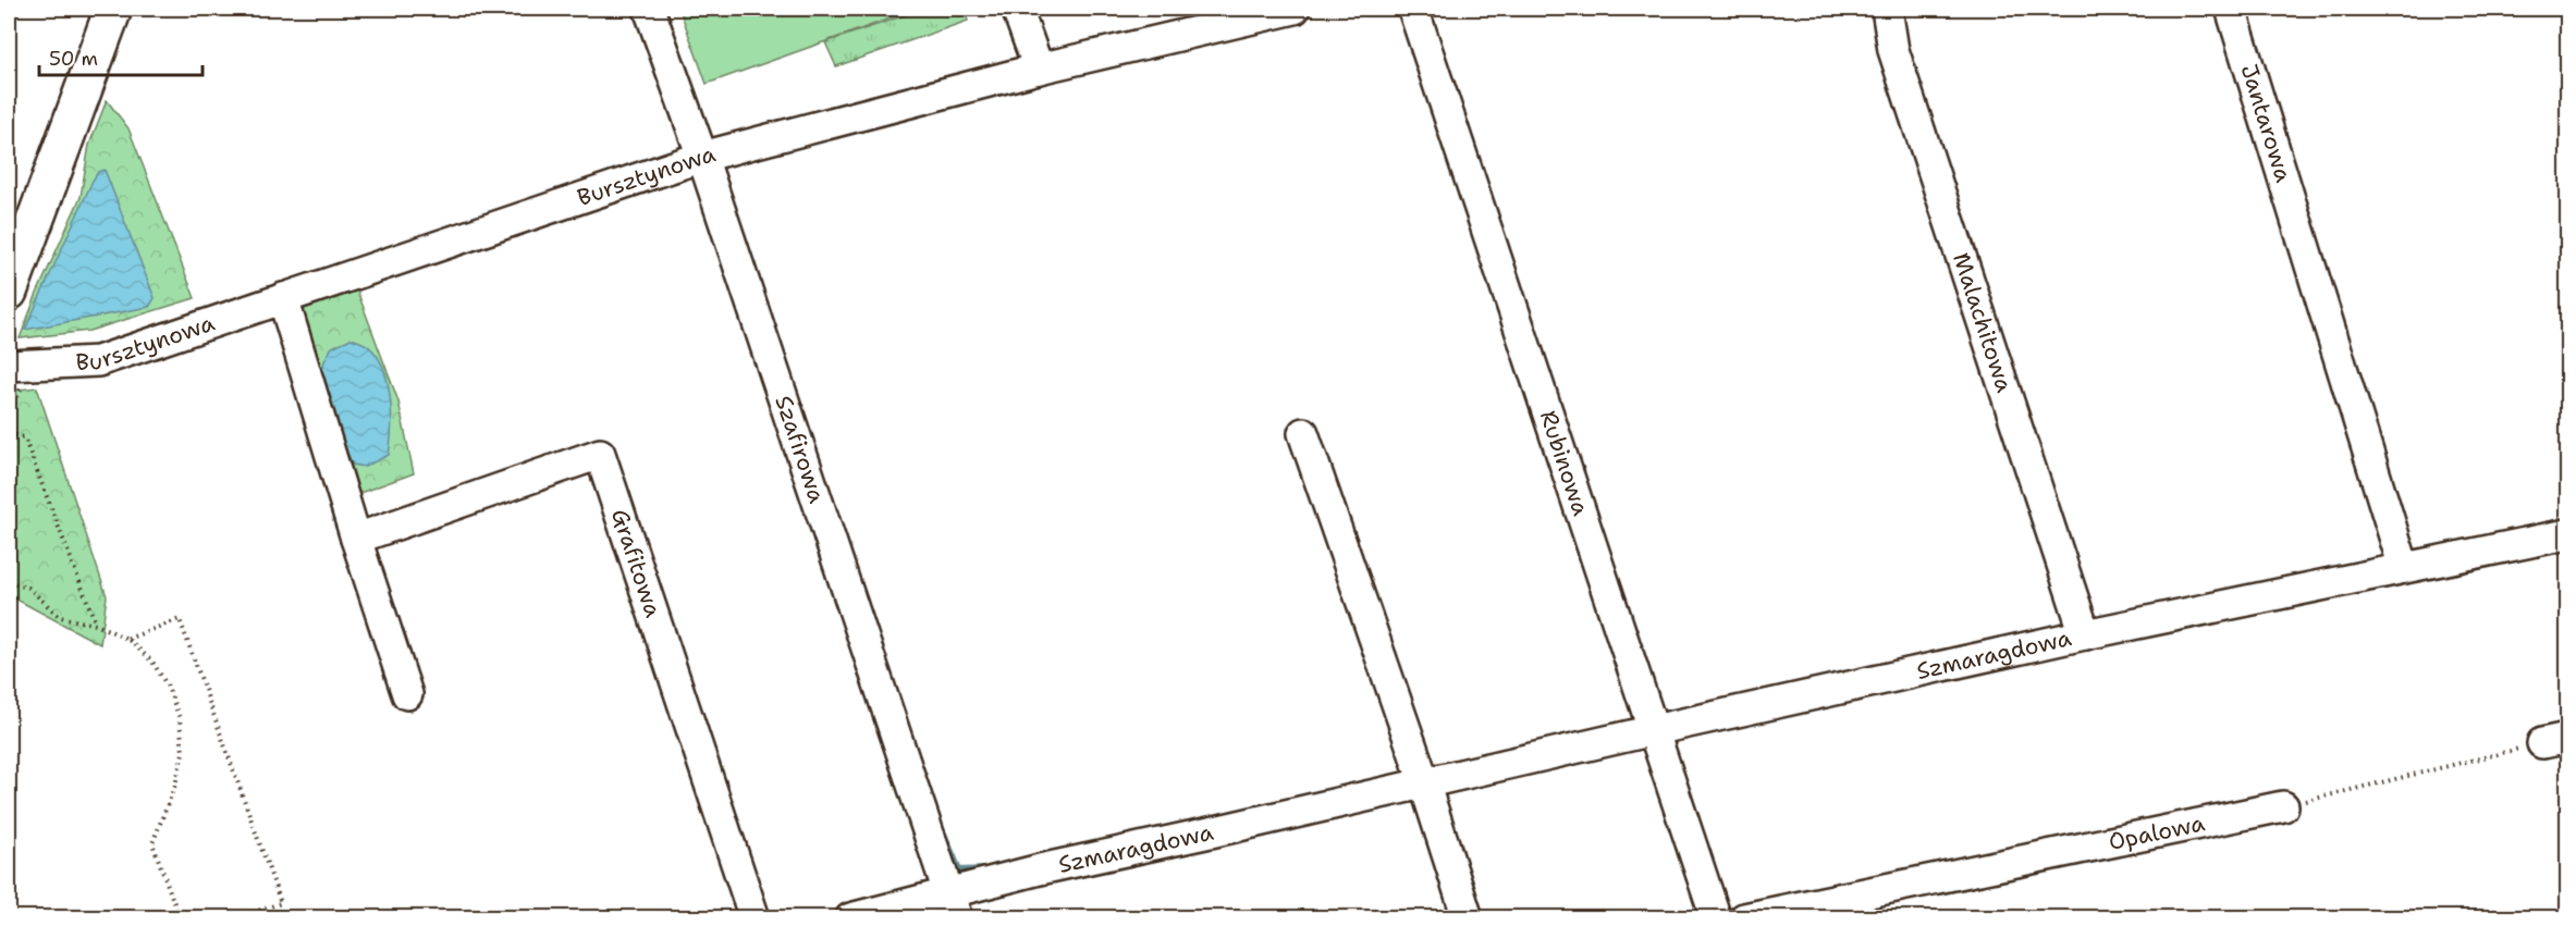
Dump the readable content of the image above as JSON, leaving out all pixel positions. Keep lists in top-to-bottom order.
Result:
{
  "streets": {
    "street": [
      "Jantarowa",
      "Bursztynowa",
      "Malachitowa",
      "Szafirowa",
      "Rubinowa",
      "Grafitowa",
      "Szmaragdowa",
      "Opalowa"
    ]
  },
  "crossings": [
    ["Jantarowa", "Szmaragdowa"],
    ["Bursztynowa", "Szafirowa"],
    ["Malachitowa", "Szmaragdowa"],
    ["Szafirowa", "Szmaragdowa"],
    ["Rubinowa", "Szmaragdowa"]
  ],
  "scale_bar": "50 m"
}
